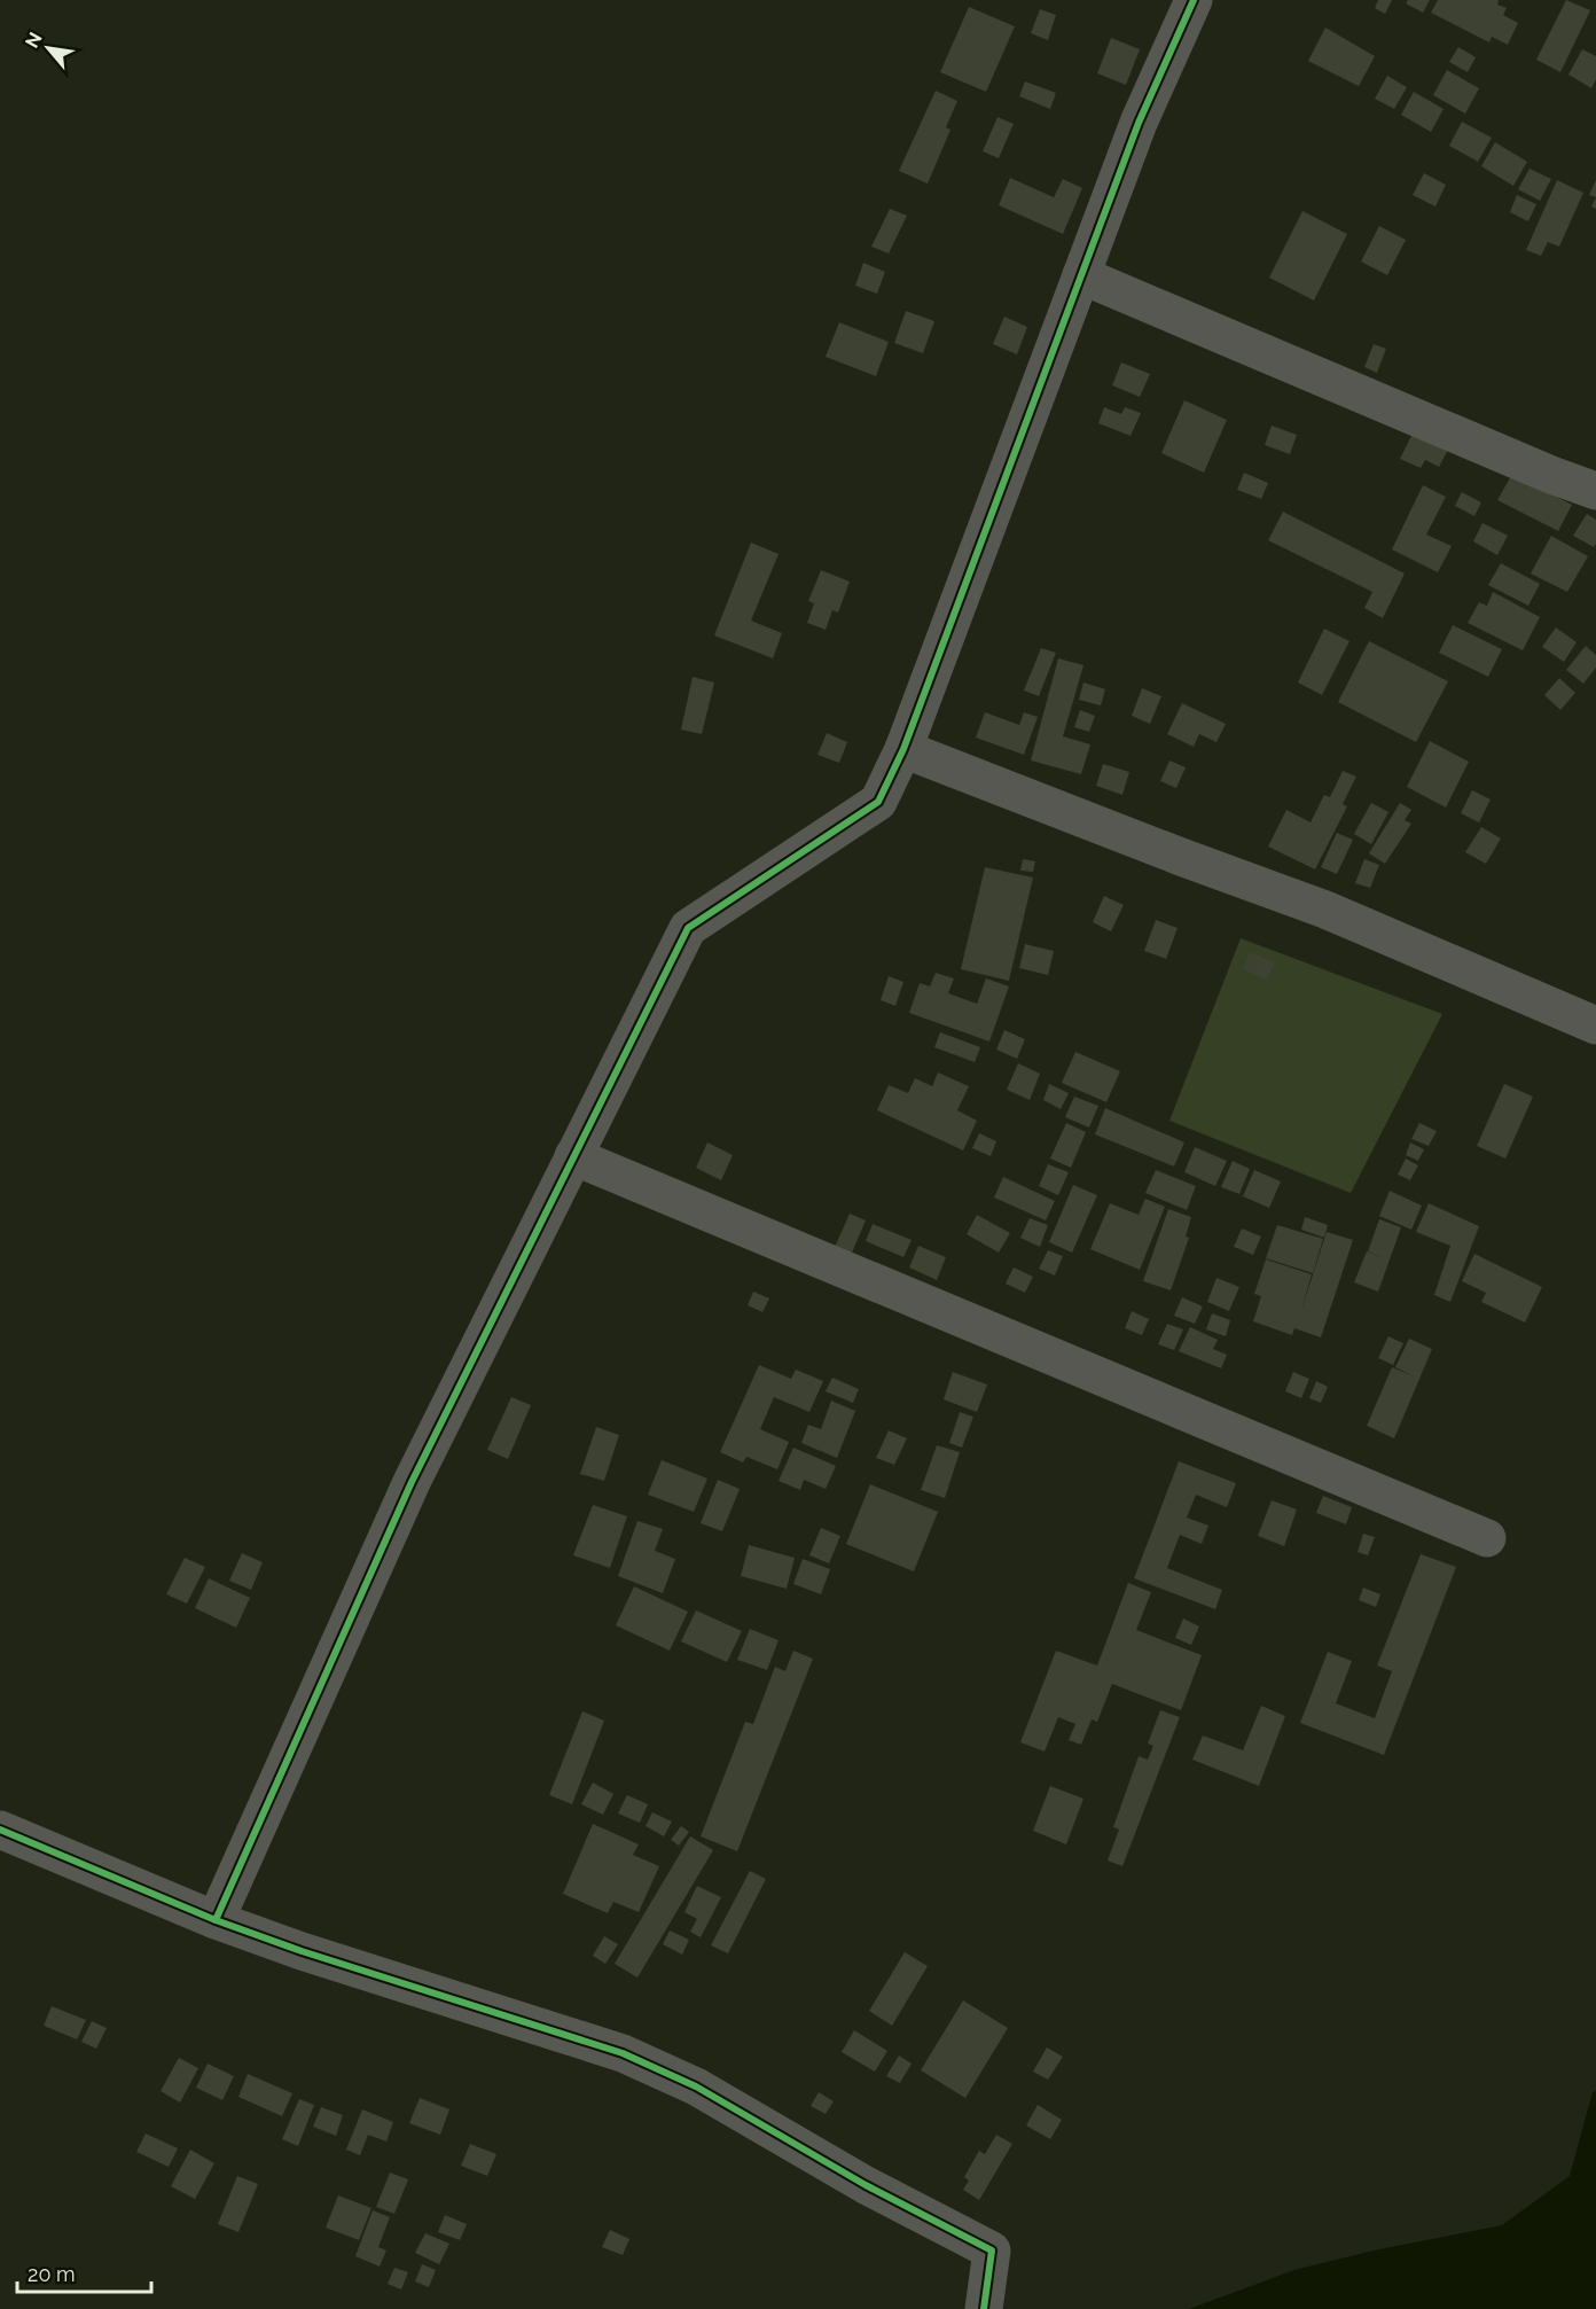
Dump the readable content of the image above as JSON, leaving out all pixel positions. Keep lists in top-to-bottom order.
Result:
{
  "scale_bar": "20 m",
  "north": "top left"
}
